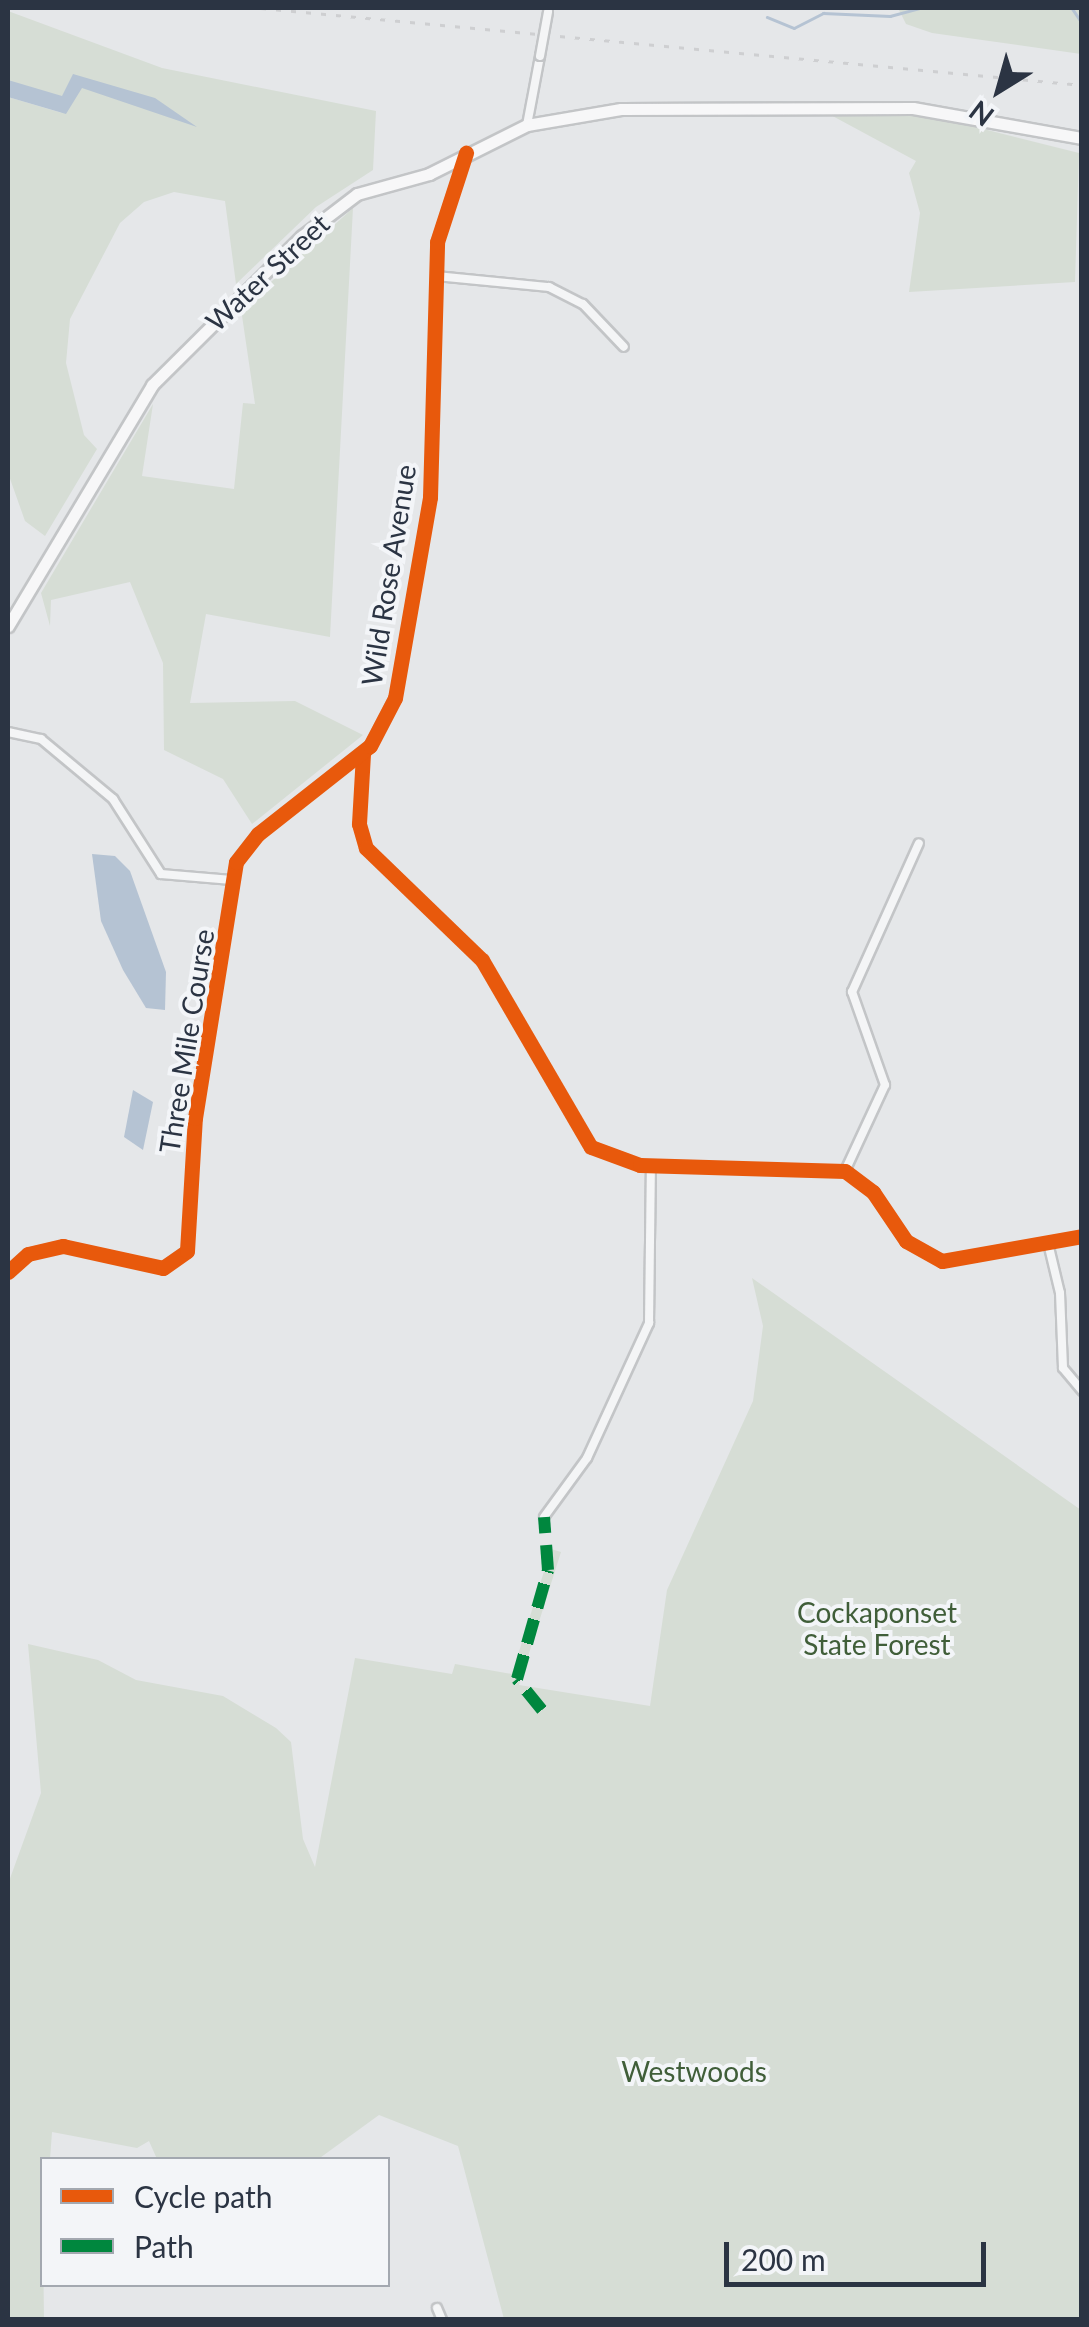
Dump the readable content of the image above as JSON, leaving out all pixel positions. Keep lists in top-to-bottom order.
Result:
{
  "streets": {
    "main road": ["Water Street"],
    "street": ["Wild Rose Avenue", "Three Mile Course"]
  },
  "crossings": [
    ["Water Street", "Wild Rose Avenue"],
    ["Wild Rose Avenue", "Three Mile Course"]
  ],
  "parks": ["Cockaponset State Forest", "Westwoods"],
  "legend": ["Cycle path", "Path"],
  "scale_bar": "200 m",
  "north": "bottom left"
}
